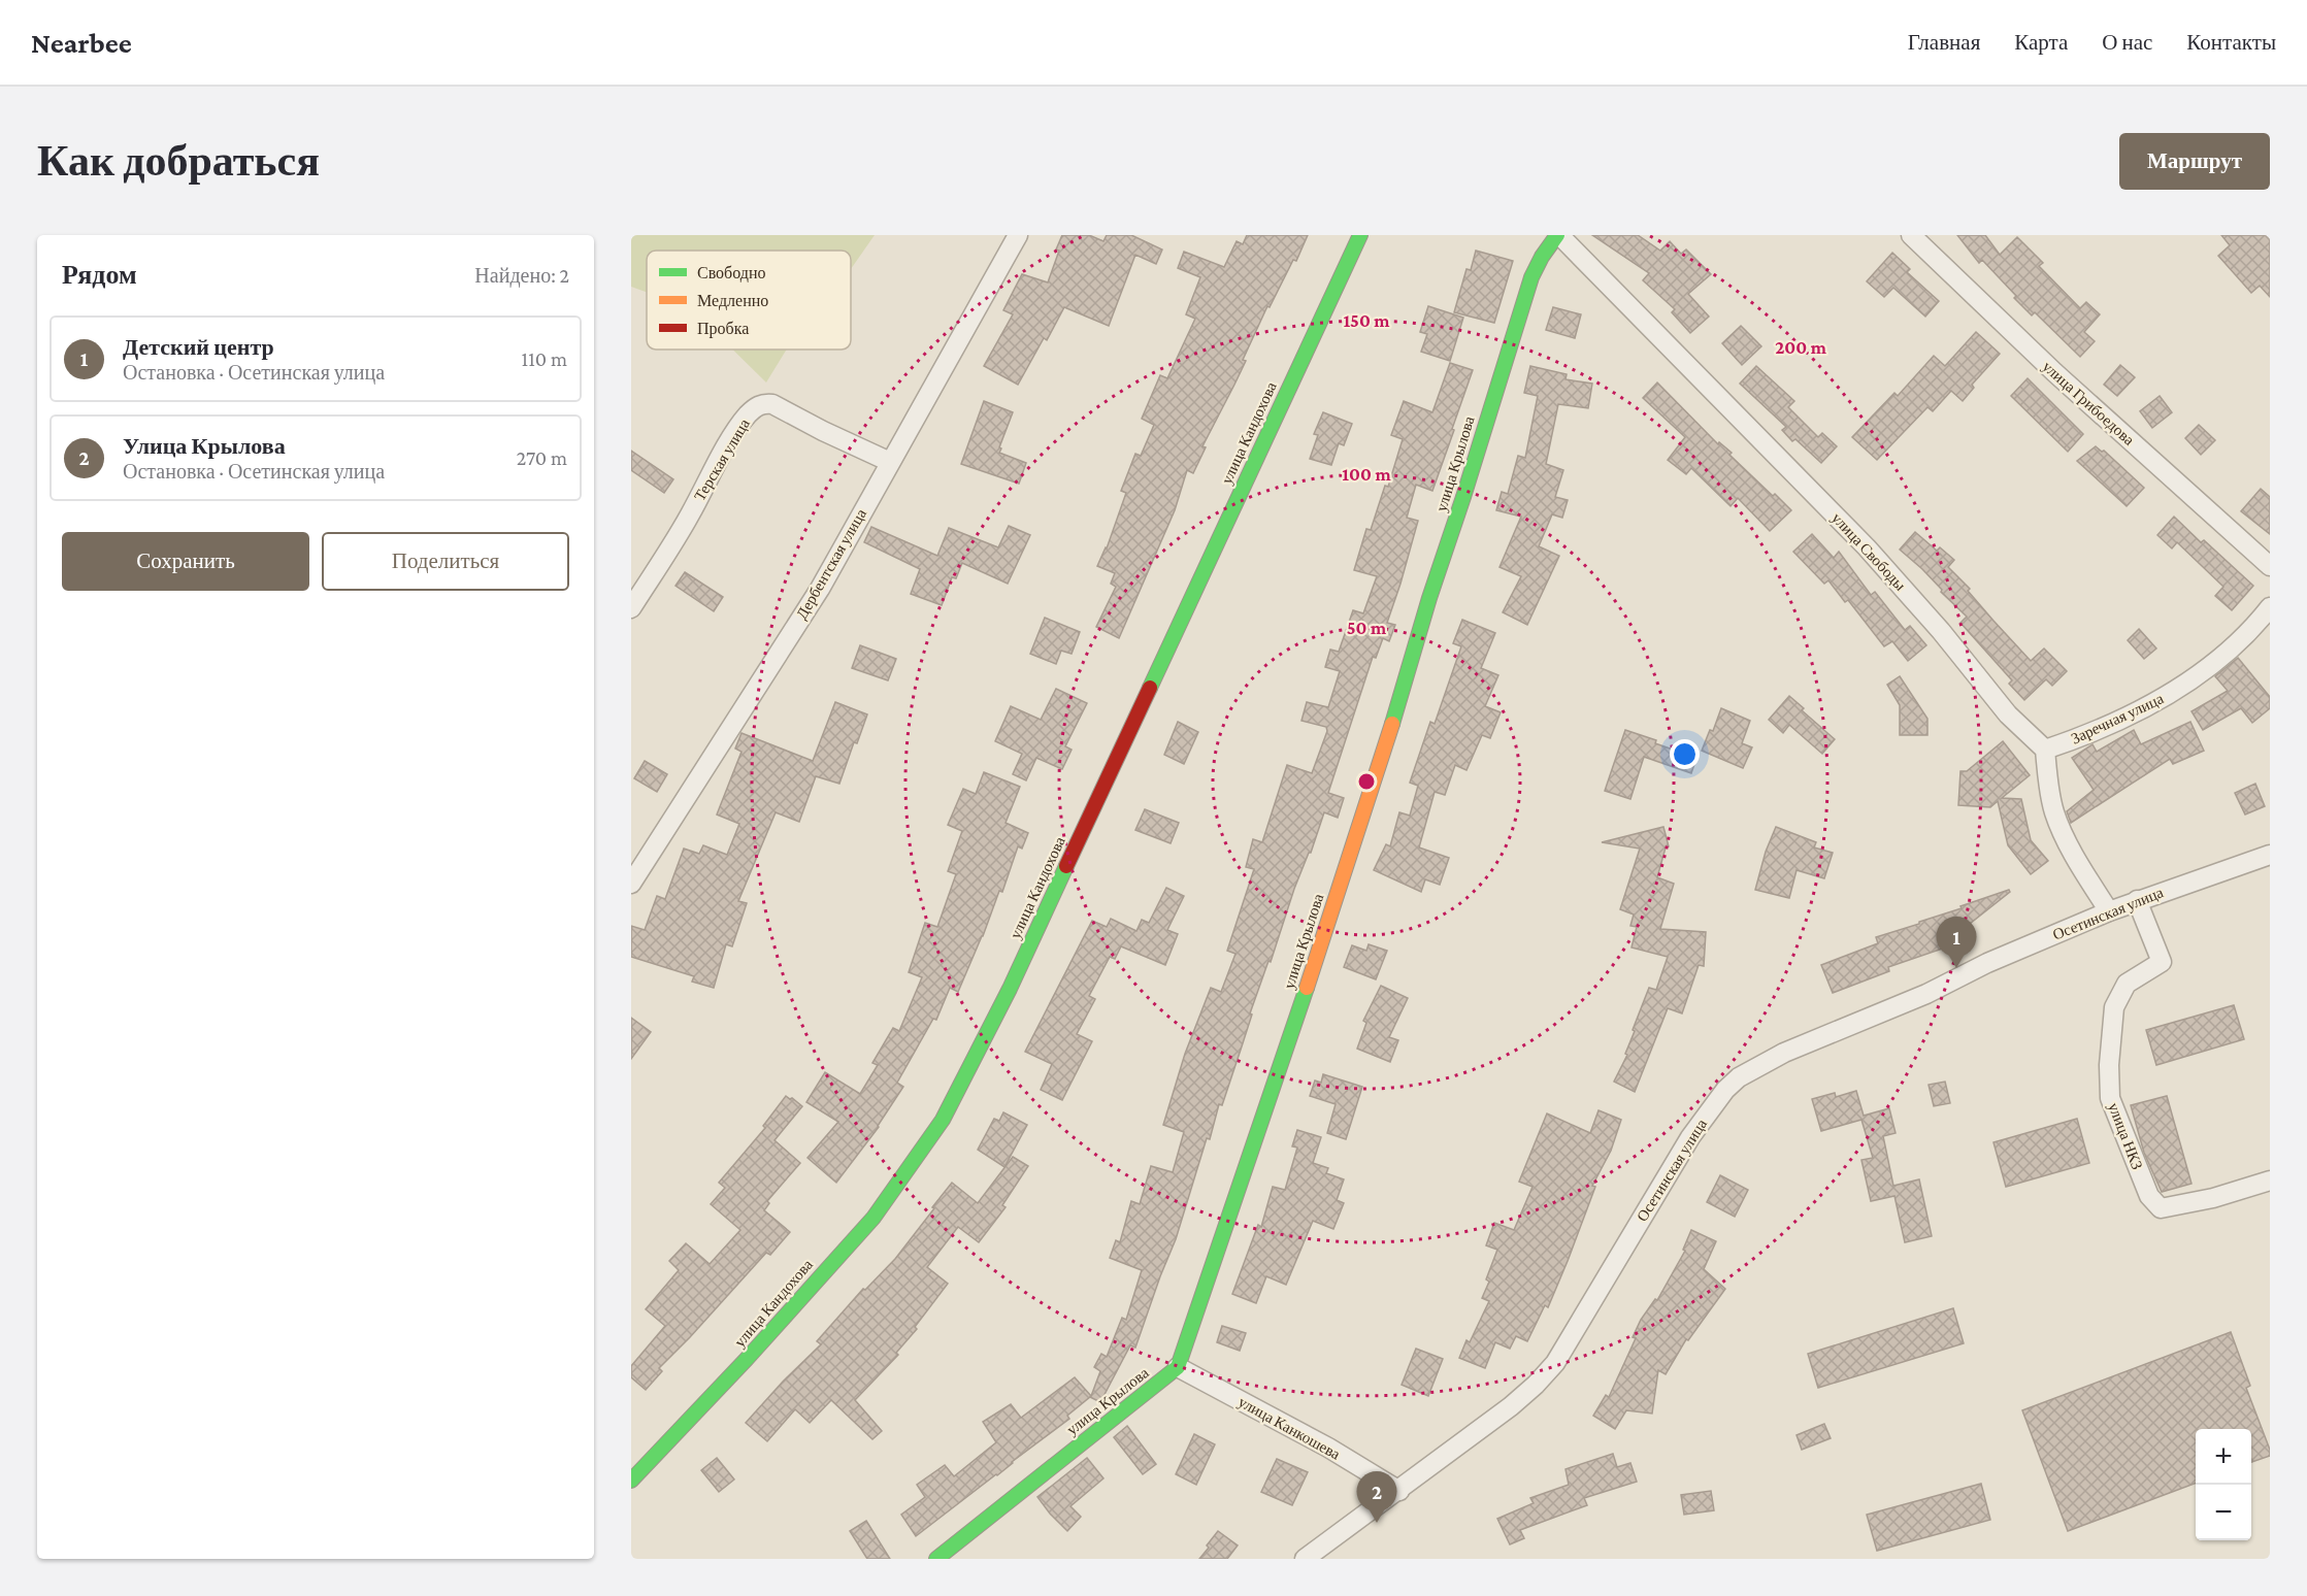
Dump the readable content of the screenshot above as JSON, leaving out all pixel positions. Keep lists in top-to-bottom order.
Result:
{
  "streets": {
    "street": [
      "улица Грибоедова",
      "улица Кандохова",
      "Терская улица",
      "улица Крылова",
      "улица Свободы",
      "Дербентская улица",
      "Заречная улица",
      "Осетинская улица",
      "улица НКЗ",
      "улица Канкошева"
    ]
  },
  "crossings": [
    ["Терская улица", "Дербентская улица"],
    ["улица Крылова", "улица Свободы"],
    ["улица Крылова", "улица Канкошева"],
    ["улица Свободы", "Заречная улица"],
    ["Осетинская улица", "улица НКЗ"],
    ["Осетинская улица", "улица Канкошева"]
  ],
  "legend": ["Свободно", "Медленно", "Пробка"],
  "page": {
    "header": "Nearbee",
    "nav": [
      "Главная",
      "Карта",
      "О нас",
      "Контакты"
    ],
    "buttons": [
      "Маршрут",
      ["Сохранить", "Поделиться"]
    ],
    "title": "Как добраться",
    "heading": ["Рядом", "Найдено: 2"],
    "list": [
      {
        "mark": "1",
        "name": "Детский центр",
        "note": "Остановка · Осетинская улица",
        "value": "110 m"
      },
      {
        "mark": "2",
        "name": "Улица Крылова",
        "note": "Остановка · Осетинская улица",
        "value": "270 m"
      }
    ],
    "pins": ["1", "2"],
    "map_buttons": ["+", "−"]
  },
  "rings": [
    "150 m",
    "200 m",
    "100 m",
    "50 m"
  ]
}
